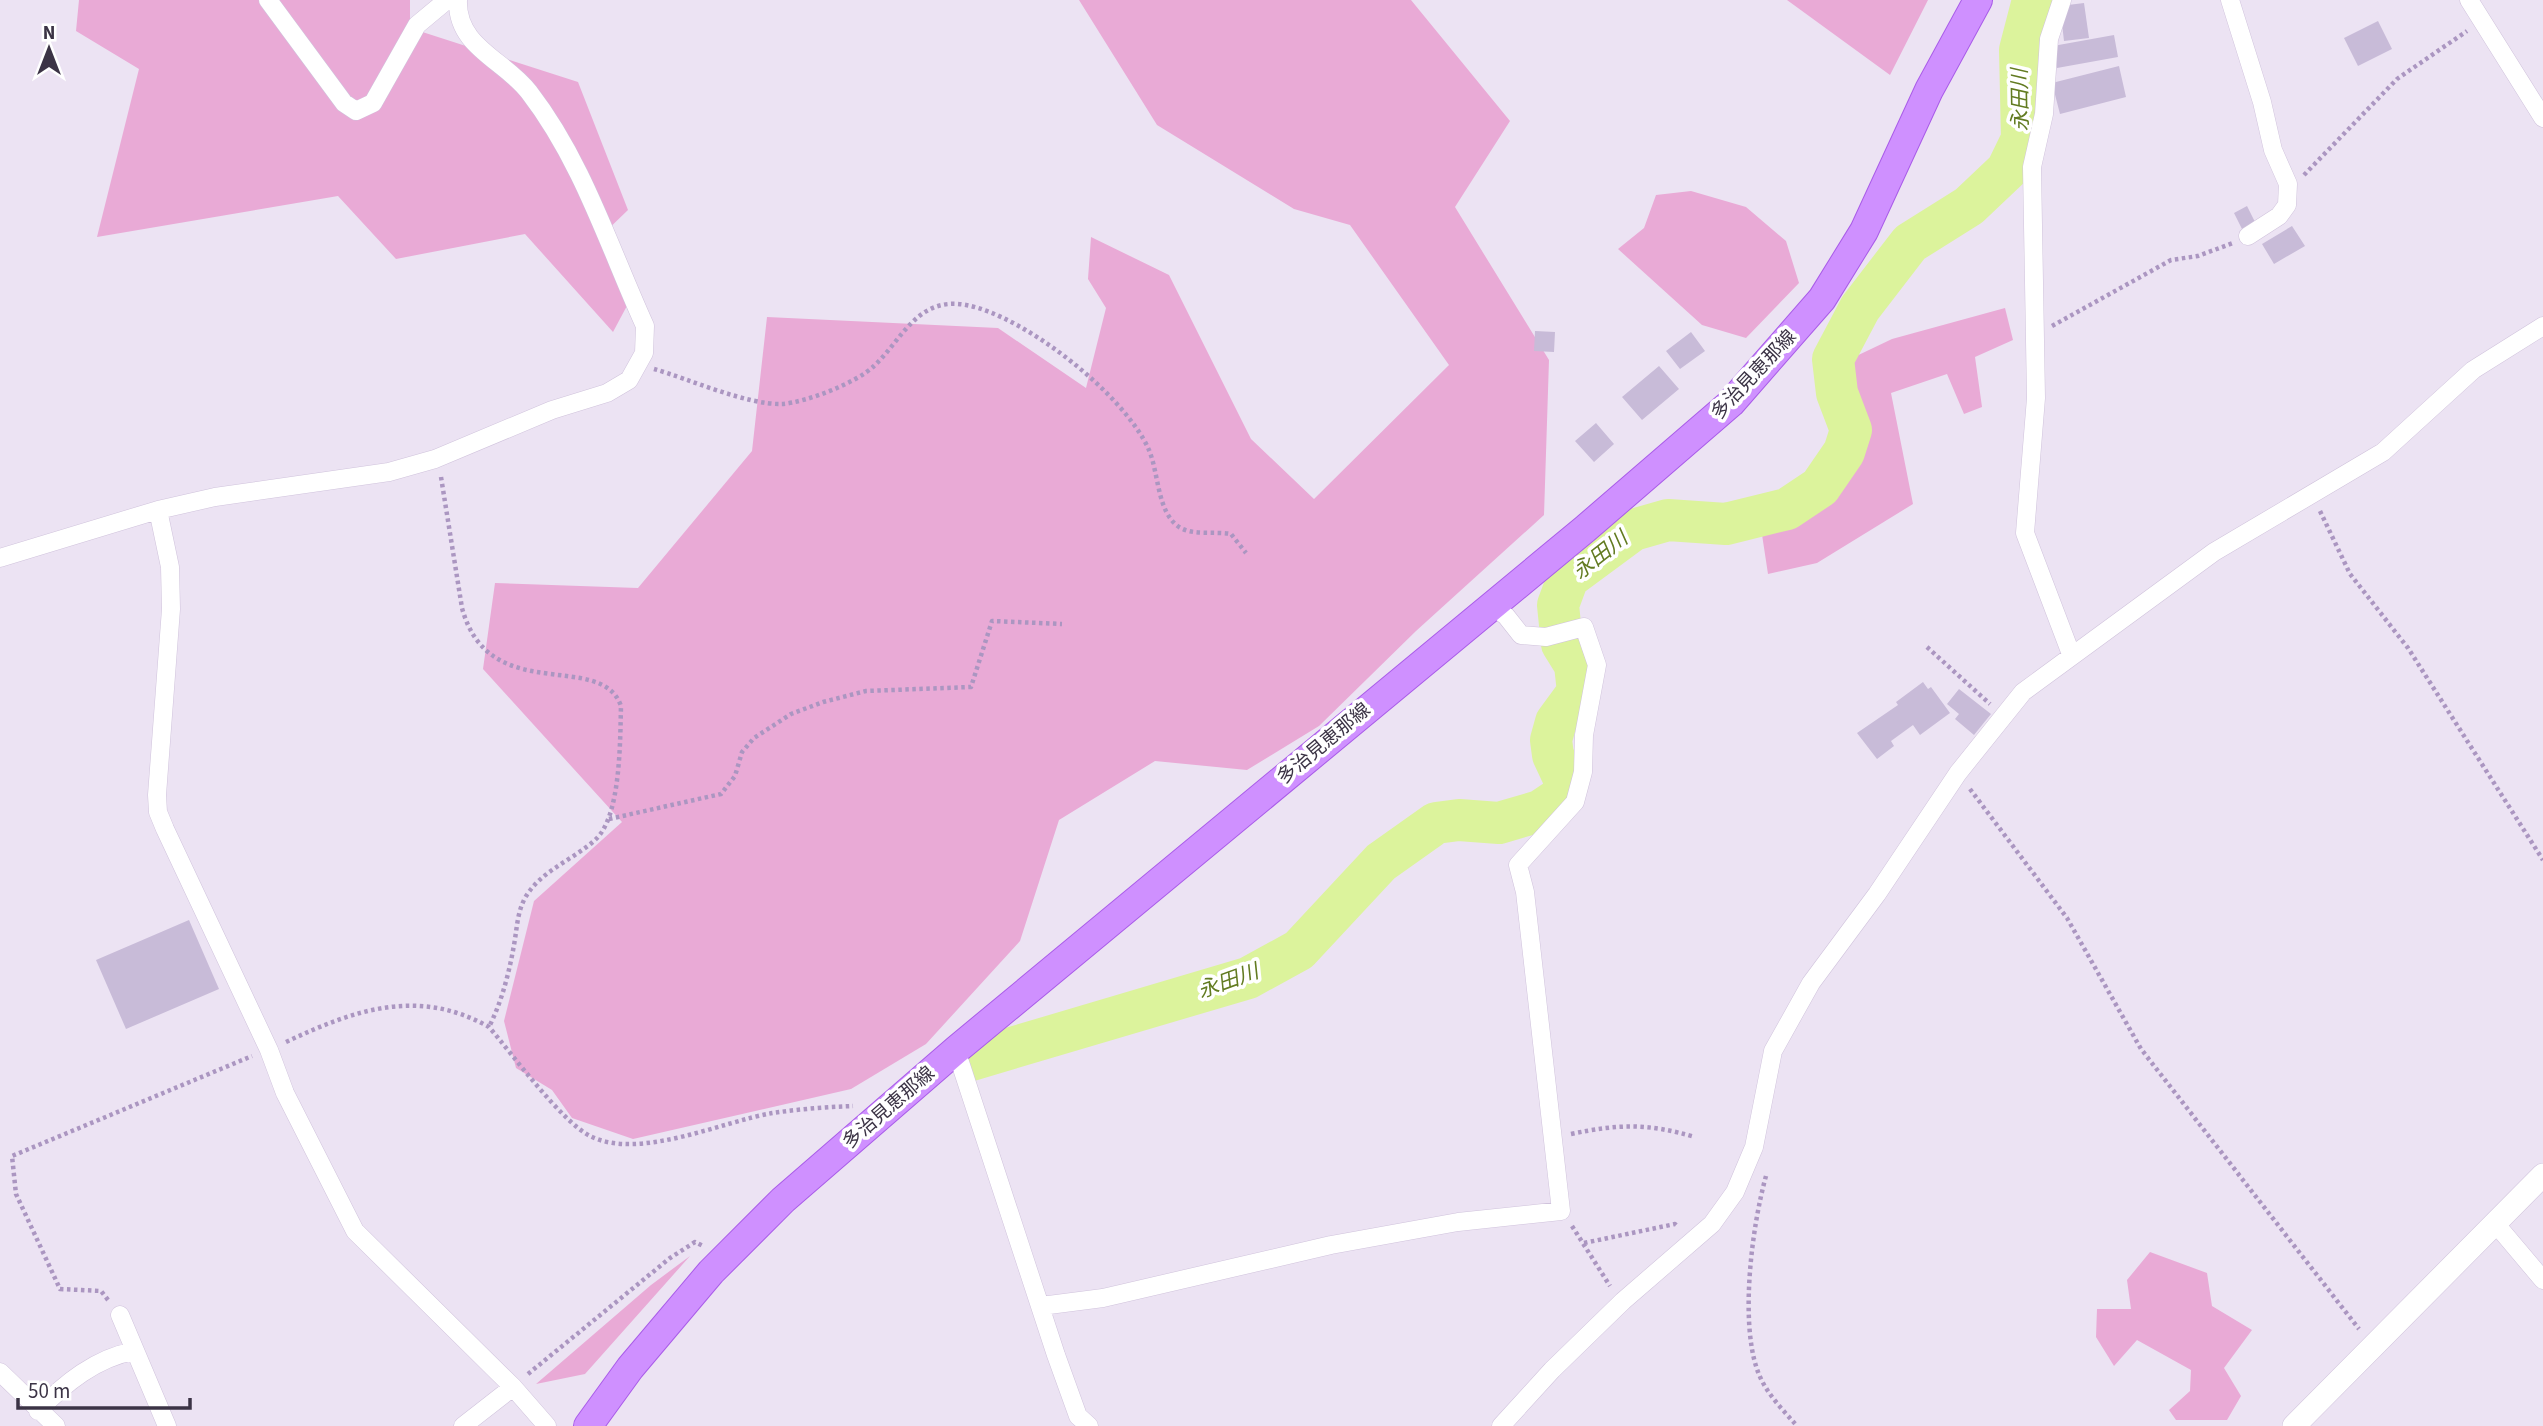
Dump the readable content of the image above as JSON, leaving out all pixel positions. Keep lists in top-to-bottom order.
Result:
{
  "streets": {
    "main road": ["多治見恵那線"]
  },
  "water": ["永田川"],
  "scale_bar": "50 m",
  "north": "top"
}
